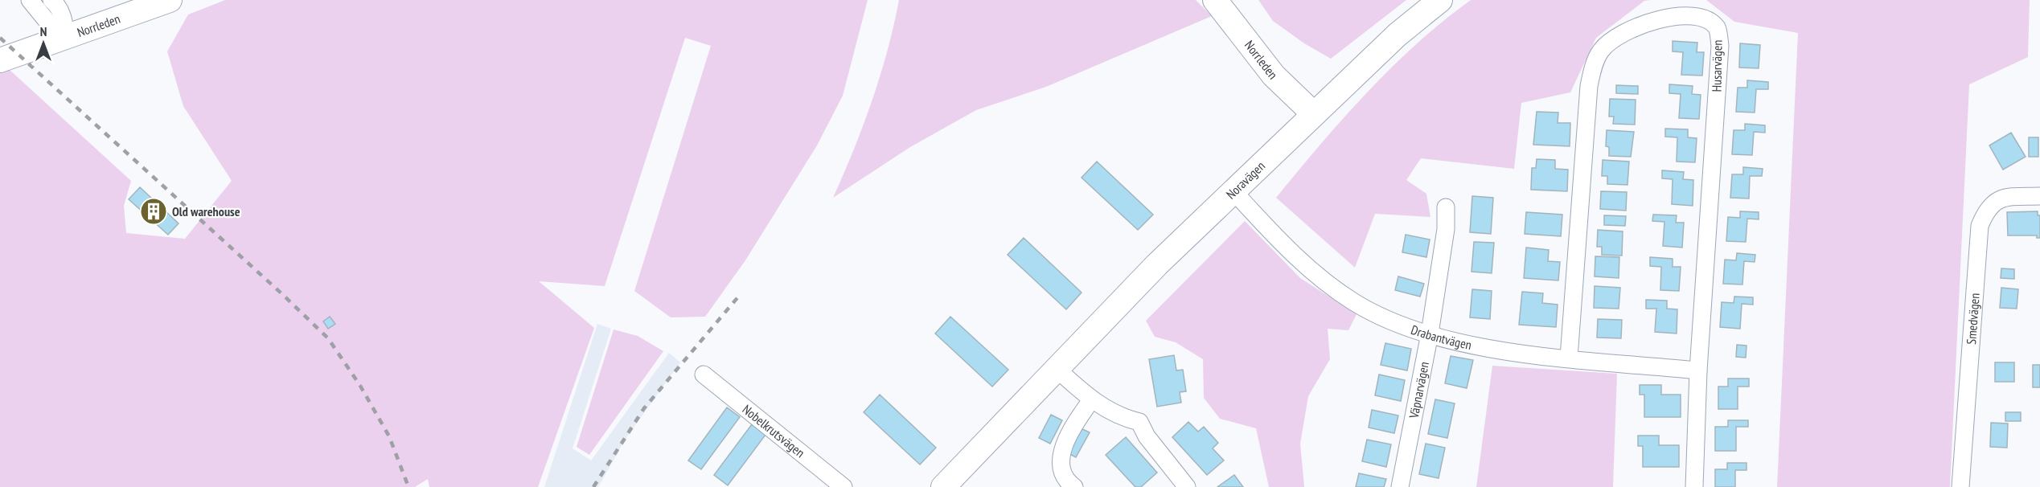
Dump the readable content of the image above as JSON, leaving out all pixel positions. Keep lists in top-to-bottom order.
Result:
{
  "streets": {
    "street": [
      "Norrleden",
      "Husarvägen",
      "Noravägen",
      "Smedvägen",
      "Drabantvägen",
      "Väpnarvägen",
      "Nobelkrutsvägen"
    ]
  },
  "crossings": [
    ["Norrleden", "Noravägen"],
    ["Husarvägen", "Drabantvägen"],
    ["Noravägen", "Drabantvägen"],
    ["Drabantvägen", "Väpnarvägen"]
  ],
  "places": {
    "building": ["Old warehouse"]
  },
  "north": "top"
}
